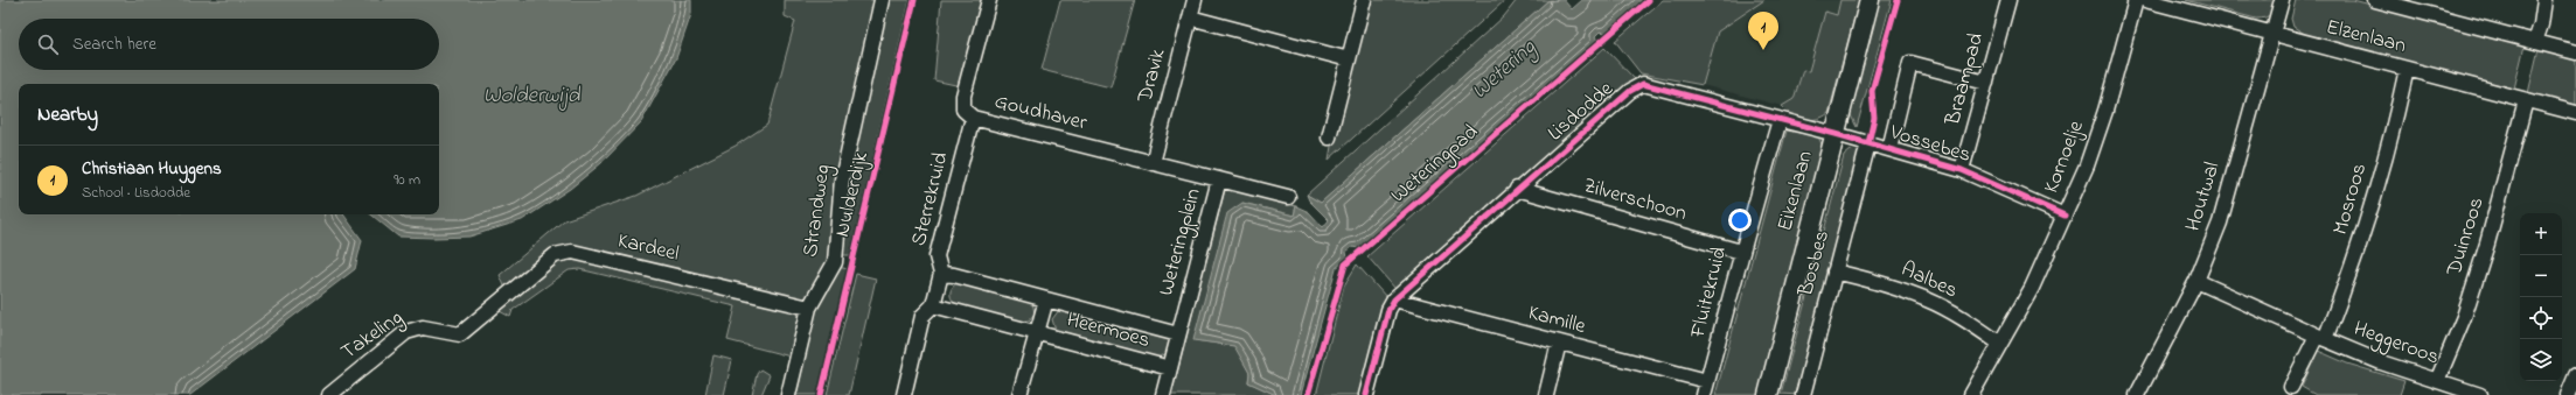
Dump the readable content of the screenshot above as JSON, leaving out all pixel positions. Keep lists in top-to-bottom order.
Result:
{
  "streets": {
    "street": [
      "Elzenlaan",
      "Dravik",
      "Braampad",
      "Lisdodde",
      "Goudhaver",
      "Vossebes",
      "Kornoelje",
      "Eikenlaan",
      "Houtwal",
      "Sterrekruid",
      "Mosroos",
      "Zilverschoon",
      "Strandweg",
      "Duinroos",
      "Weteringplein",
      "Kardeel",
      "Bosbes",
      "Aalbes",
      "Fluitekruid",
      "Kamille",
      "Heermoes",
      "Takeling",
      "Heggeroos"
    ],
    "cycle path": ["Weteringpad", "Nulderdijk"]
  },
  "crossings": [
    ["Elzenlaan", "Houtwal"],
    ["Elzenlaan", "Mosroos"],
    ["Elzenlaan", "Duinroos"],
    ["Dravik", "Goudhaver"],
    ["Braampad", "Vossebes"],
    ["Lisdodde", "Vossebes"],
    ["Lisdodde", "Eikenlaan"],
    ["Lisdodde", "Zilverschoon"],
    ["Lisdodde", "Fluitekruid"],
    ["Lisdodde", "Kamille"],
    ["Goudhaver", "Sterrekruid"],
    ["Goudhaver", "Weteringplein"],
    ["Vossebes", "Kornoelje"],
    ["Vossebes", "Eikenlaan"],
    ["Vossebes", "Bosbes"],
    ["Kornoelje", "Aalbes"],
    ["Houtwal", "Heggeroos"],
    ["Sterrekruid", "Heermoes"],
    ["Mosroos", "Heggeroos"],
    ["Zilverschoon", "Fluitekruid"],
    ["Strandweg", "Kardeel"],
    ["Duinroos", "Heggeroos"],
    ["Weteringplein", "Heermoes"],
    ["Kardeel", "Takeling"],
    ["Bosbes", "Aalbes"],
    ["Fluitekruid", "Kamille"]
  ],
  "water": ["Wetering", "Wolderwijd"],
  "page": {
    "pins": "1",
    "search": "Search here",
    "heading": "Nearby",
    "list": [
      {
        "mark": "1",
        "name": "Christiaan Huygens",
        "note": "School · Lisdodde",
        "value": "90 m"
      }
    ],
    "map_buttons": ["+", "−"]
  }
}
